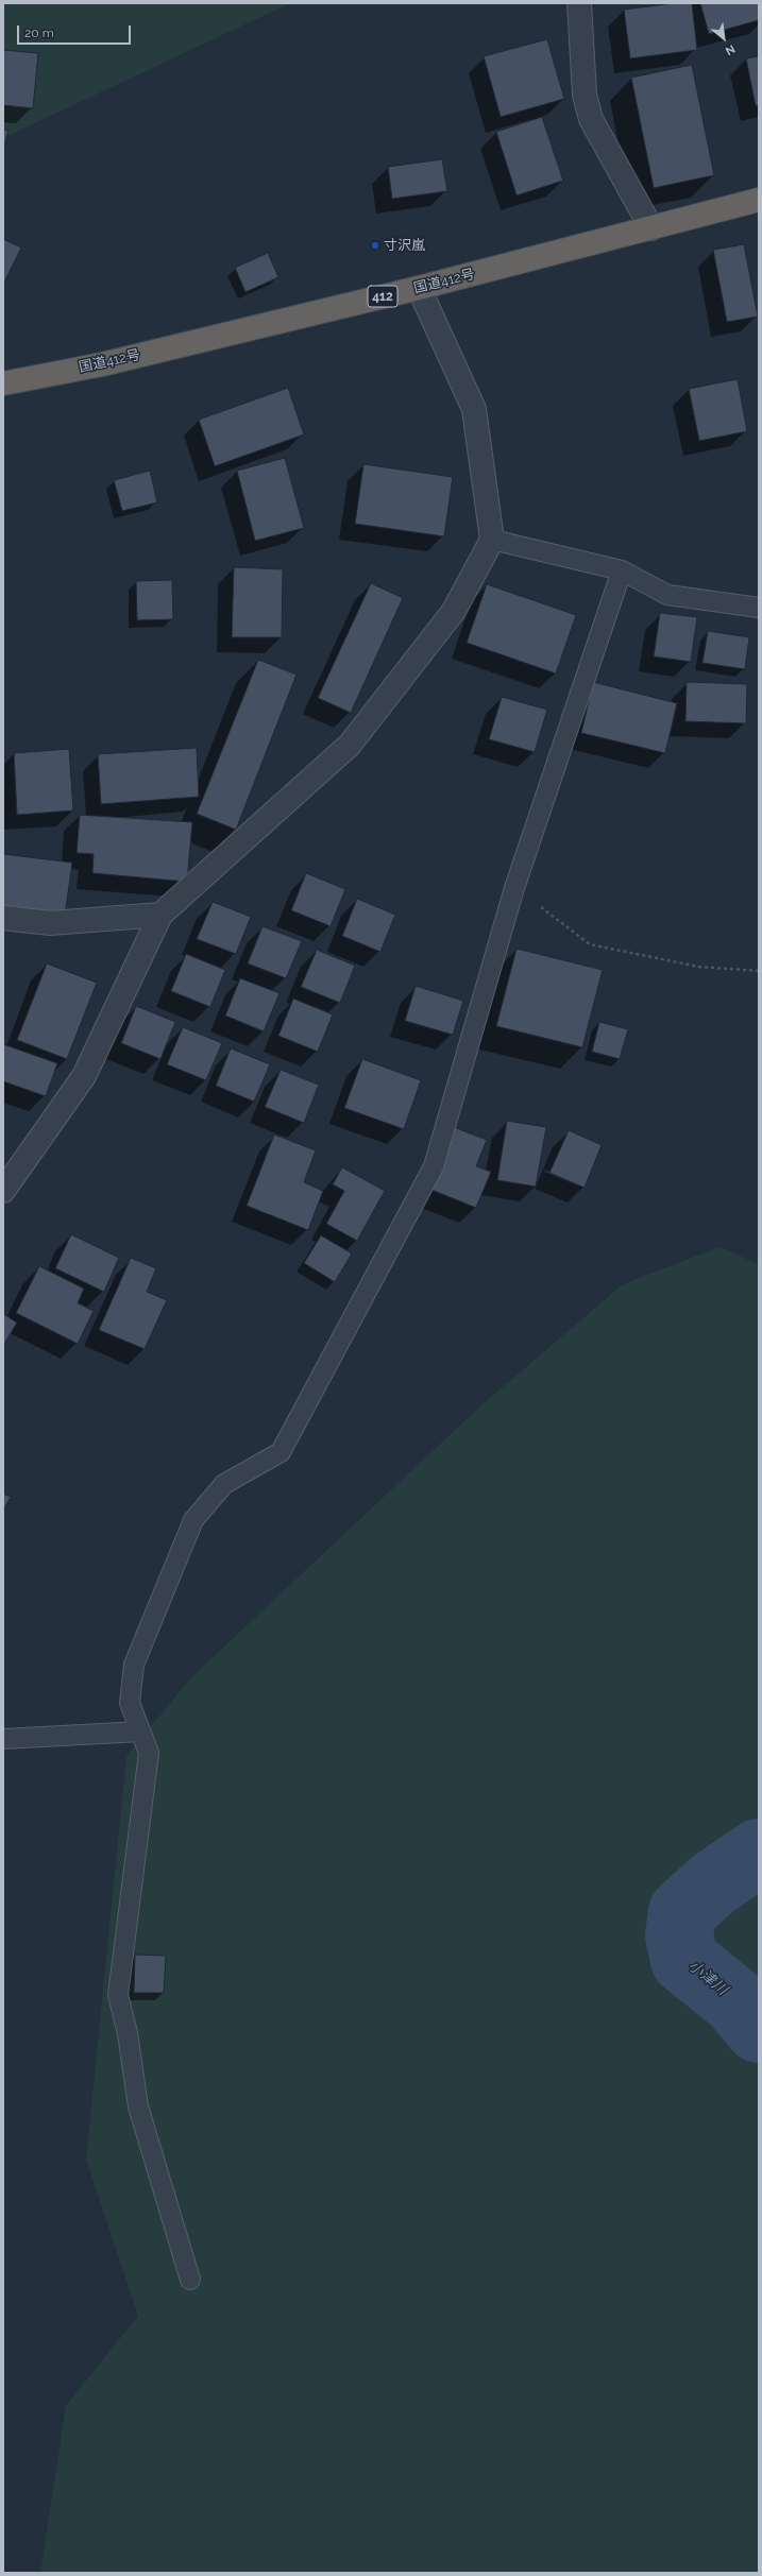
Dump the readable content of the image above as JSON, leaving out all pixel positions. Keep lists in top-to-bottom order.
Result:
{
  "streets": {
    "highway": ["国道412号", "412"]
  },
  "water": ["小津川"],
  "places": ["寸沢嵐"],
  "scale_bar": "20 m",
  "north": "bottom right"
}
